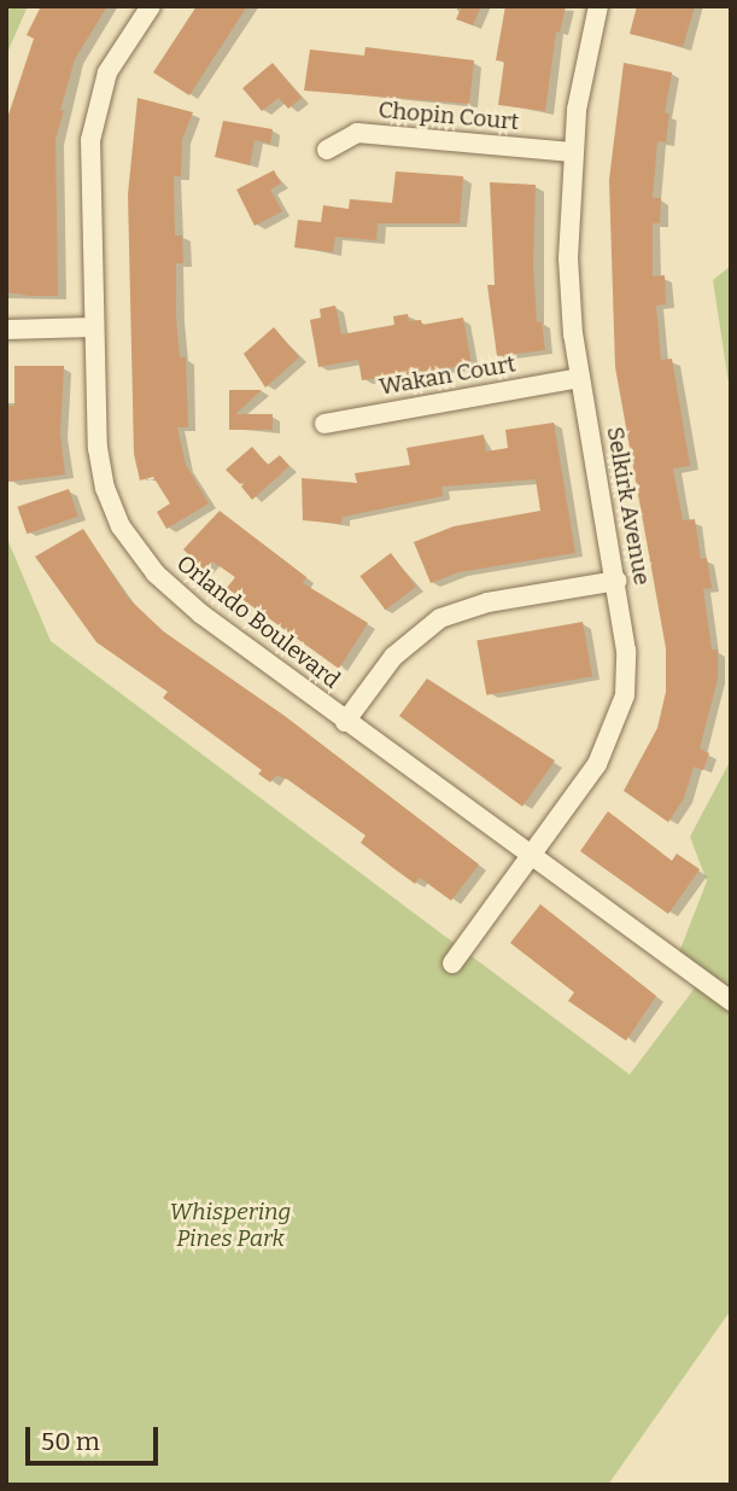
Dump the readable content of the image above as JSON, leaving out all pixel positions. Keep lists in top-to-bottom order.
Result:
{
  "streets": {
    "street": [
      "Chopin Court",
      "Wakan Court",
      "Selkirk Avenue",
      "Orlando Boulevard"
    ]
  },
  "crossings": [
    ["Chopin Court", "Selkirk Avenue"],
    ["Wakan Court", "Selkirk Avenue"],
    ["Selkirk Avenue", "Orlando Boulevard"]
  ],
  "parks": ["Whispering Pines Park"],
  "scale_bar": "50 m"
}
